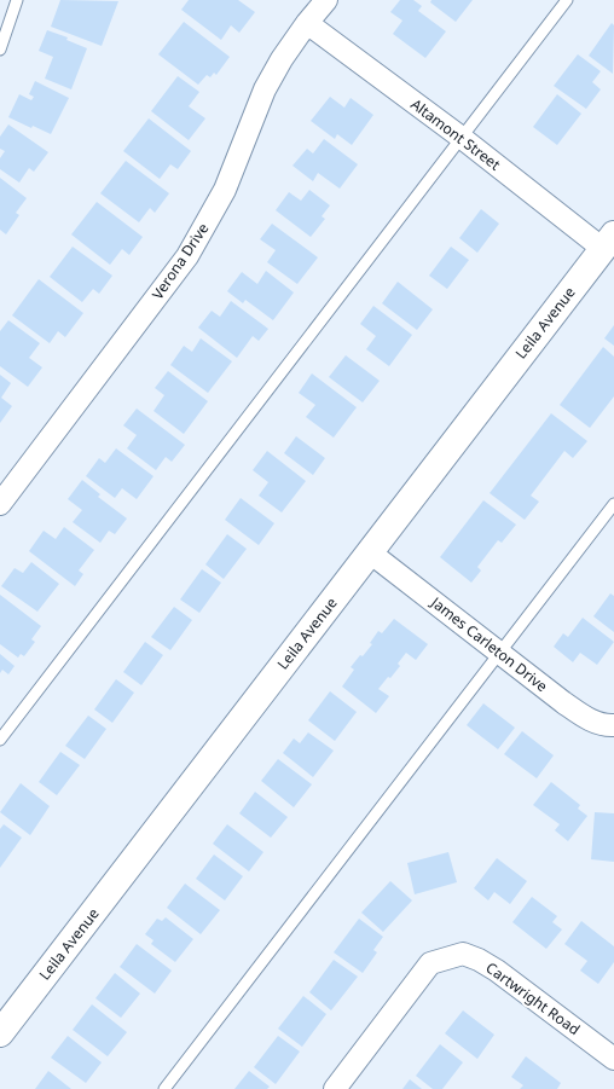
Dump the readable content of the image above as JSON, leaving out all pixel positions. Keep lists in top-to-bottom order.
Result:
{
  "streets": {
    "street": [
      "Altamont Street",
      "Verona Drive",
      "Leila Avenue",
      "James Carleton Drive",
      "Cartwright Road"
    ]
  },
  "crossings": [
    ["Altamont Street", "Verona Drive"],
    ["Altamont Street", "Leila Avenue"],
    ["Leila Avenue", "James Carleton Drive"]
  ]
}
